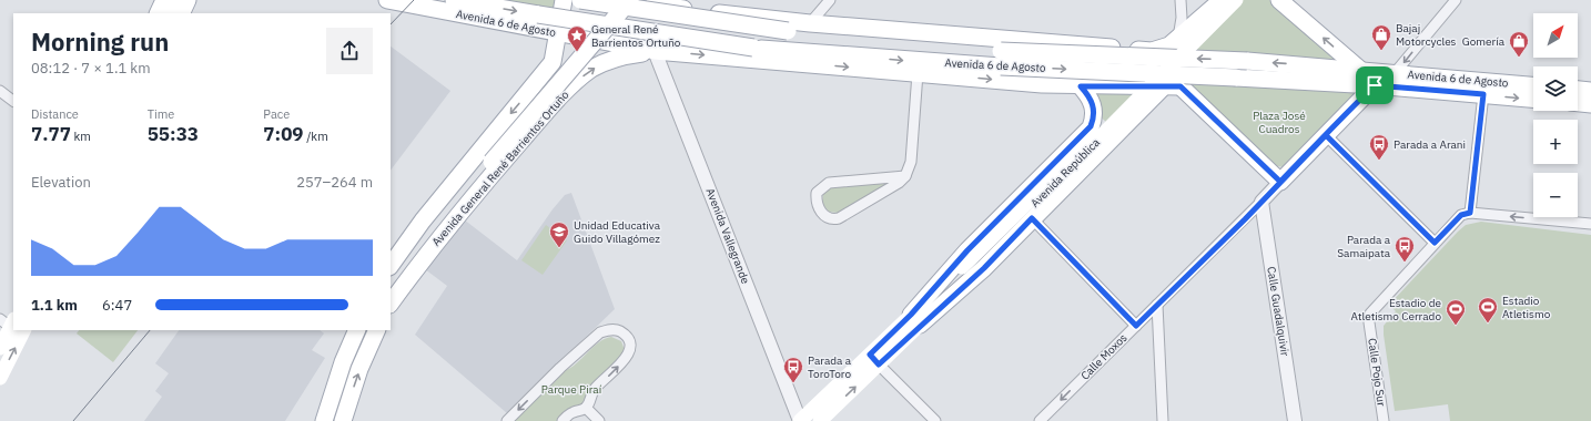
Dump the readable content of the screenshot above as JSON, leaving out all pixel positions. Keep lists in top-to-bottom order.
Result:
{
  "streets": {
    "main road": [
      "Avenida 6 de Agosto",
      "Avenida General René Barrientos Ortuño",
      "Avenida República",
      "Calle Moxos"
    ],
    "street": ["Avenida Vallegrande", "Calle Guadalquivir", "Calle Pojo Sur"]
  },
  "crossings": [
    ["Avenida 6 de Agosto", "Avenida General René Barrientos Ortuño"],
    ["Avenida 6 de Agosto", "Avenida Vallegrande"],
    ["Avenida 6 de Agosto", "Calle Moxos"],
    ["Avenida General René Barrientos Ortuño", "Avenida Vallegrande"],
    ["Avenida República", "Avenida Vallegrande"],
    ["Calle Guadalquivir", "Calle Moxos"]
  ],
  "parks": ["Plaza José Cuadros", "Parque Piraí"],
  "places": {
    "shop": ["Bajaj Motorcycles", "Gomería"],
    "place": ["General René Barrientos Ortuño"],
    "bus stop": ["Parada a Arani", "Parada a Samaipata", "Parada a ToroToro"],
    "school or university": ["Unidad Educativa Guido Villagómez"],
    "sports": ["Estadio Atletismo", "Estadio de Atletismo Cerrado"]
  },
  "north": "top right",
  "page": {
    "map_buttons": ["+", "−"],
    "heading": ["Morning run", "08:12 · 7 × 1.1 km"],
    "stats": [
      ["Distance", "7.77 km"],
      ["Time", "55:33"],
      ["Pace", "7:09 /km"]
    ],
    "chart": ["Elevation", "257–264 m"],
    "list": [
      {
        "name": "1.1 km",
        "note": "6:47"
      }
    ]
  }
}
